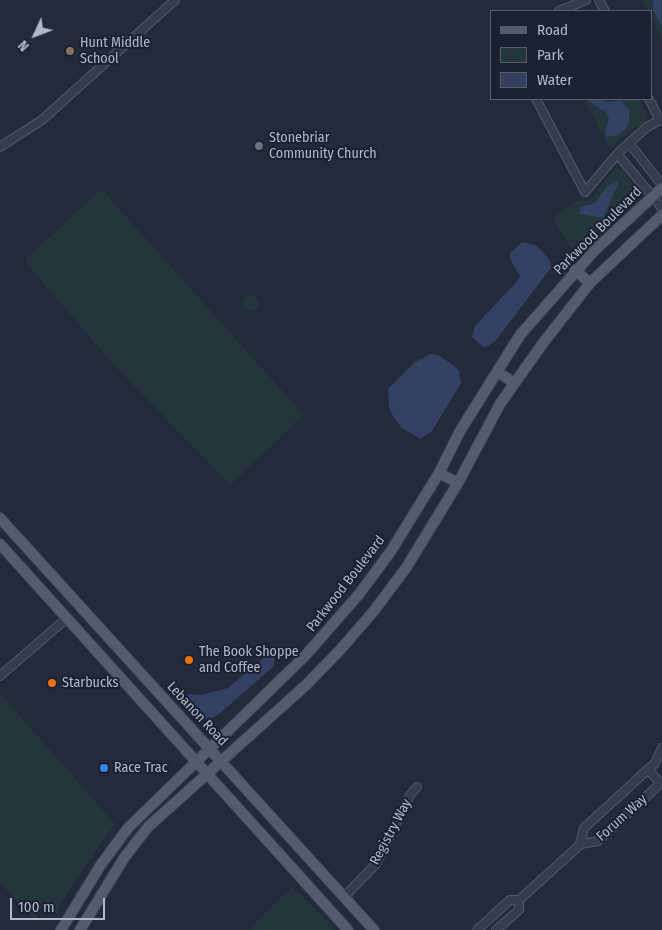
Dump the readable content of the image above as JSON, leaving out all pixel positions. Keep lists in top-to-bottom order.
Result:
{
  "streets": {
    "main road": ["Parkwood Boulevard", "Lebanon Road"],
    "street": ["Forum Way", "Registry Way"]
  },
  "crossings": [
    ["Parkwood Boulevard", "Lebanon Road"],
    ["Lebanon Road", "Registry Way"]
  ],
  "places": [
    "Hunt Middle School",
    "Stonebriar Community Church",
    "The Book Shoppe and Coffee",
    "Starbucks",
    "Race Trac"
  ],
  "legend": ["Road", "Park", "Water"],
  "scale_bar": "100 m",
  "north": "bottom left"
}
